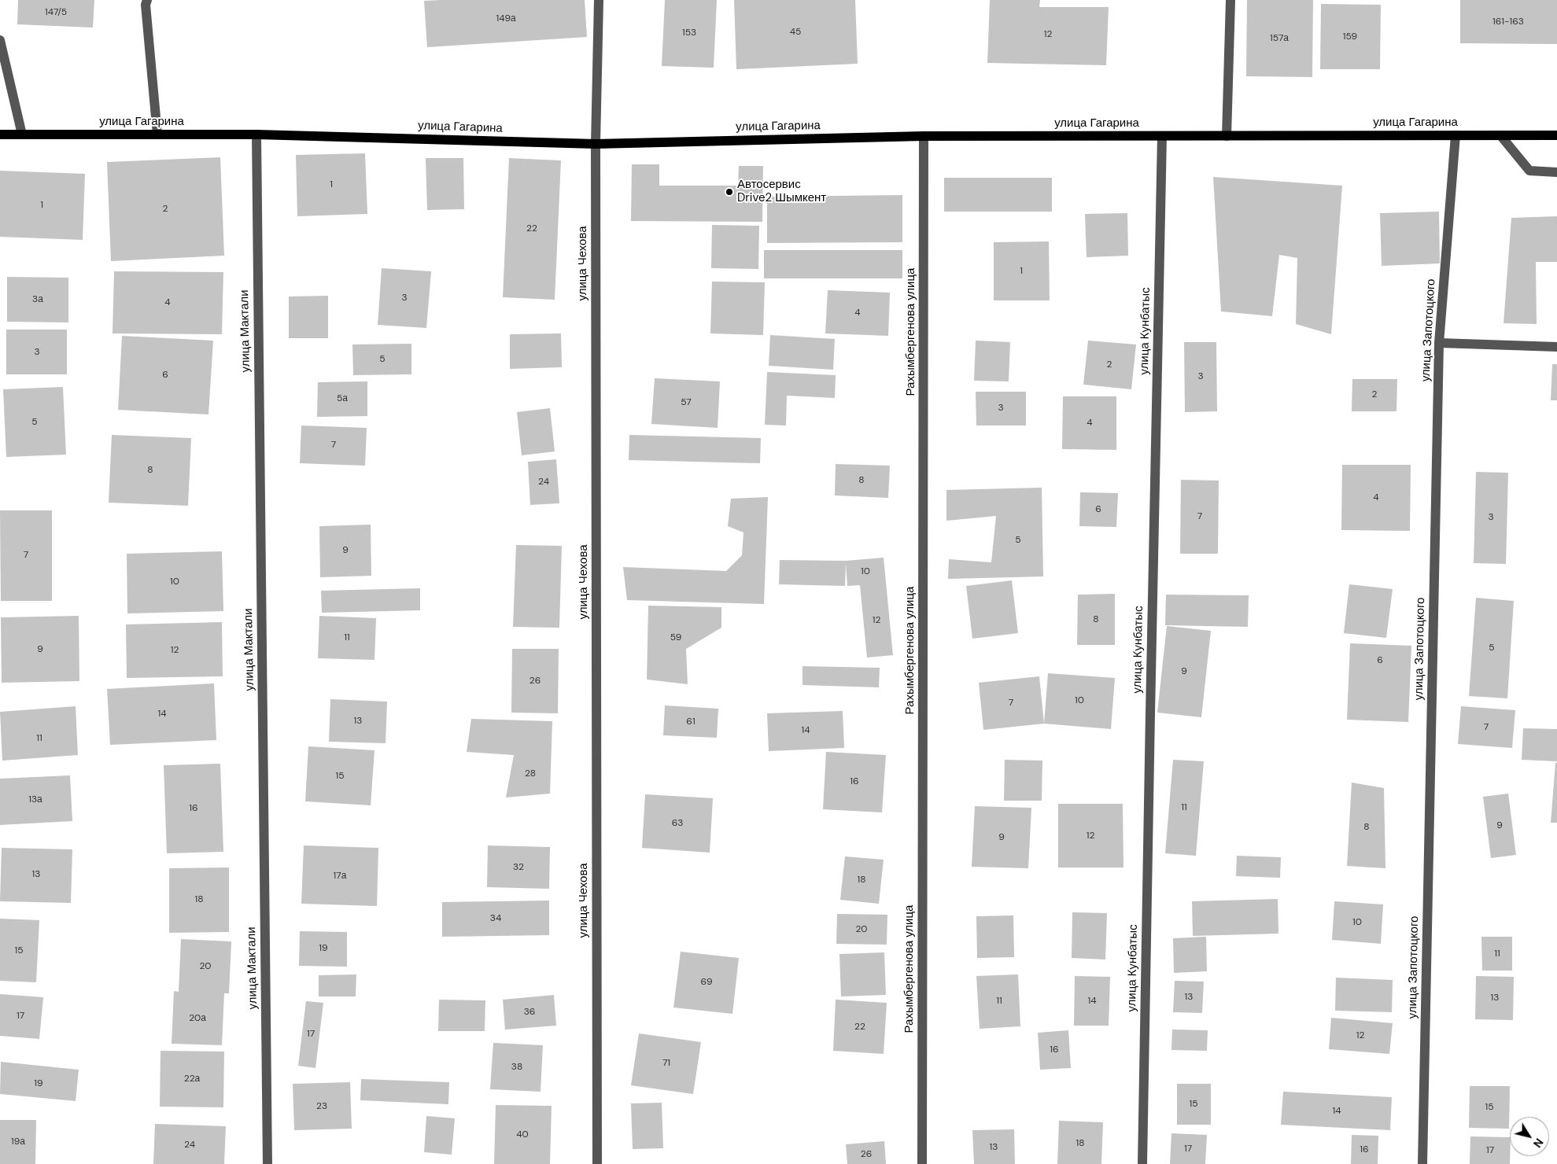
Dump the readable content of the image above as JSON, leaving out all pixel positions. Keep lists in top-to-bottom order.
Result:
{
  "streets": {
    "main road": ["улица Гагарина"],
    "street": [
      "улица Чехова",
      "улица Запотоцкого",
      "улица Мактали",
      "улица Кунбатыс",
      "Рахымбергенова улица"
    ]
  },
  "crossings": [
    ["улица Гагарина", "улица Чехова"],
    ["улица Гагарина", "улица Запотоцкого"],
    ["улица Гагарина", "улица Мактали"],
    ["улица Гагарина", "улица Кунбатыс"],
    ["улица Гагарина", "Рахымбергенова улица"]
  ],
  "places": ["Автосервис Drive2 Шымкент"],
  "house_numbers": [
    "147/5",
    "149а",
    "161-163",
    "45",
    "153",
    "12",
    "159",
    "157а",
    "1",
    "1",
    "2",
    "22",
    "1",
    "3",
    "3а",
    "4",
    "4",
    "3",
    "5",
    "2",
    "6",
    "3",
    "2",
    "5а",
    "57",
    "3",
    "5",
    "4",
    "7",
    "8",
    "8",
    "24",
    "4",
    "6",
    "7",
    "3",
    "5",
    "9",
    "7",
    "10",
    "10",
    "8",
    "12",
    "11",
    "59",
    "5",
    "9",
    "12",
    "6",
    "9",
    "26",
    "10",
    "7",
    "14",
    "13",
    "61",
    "7",
    "14",
    "11",
    "28",
    "15",
    "16",
    "13а",
    "11",
    "16",
    "63",
    "9",
    "8",
    "12",
    "9",
    "32",
    "13",
    "17а",
    "18",
    "18",
    "34",
    "10",
    "20",
    "19",
    "15",
    "11",
    "20",
    "69",
    "13",
    "13",
    "11",
    "14",
    "36",
    "17",
    "20а",
    "22",
    "17",
    "12",
    "16",
    "71",
    "38",
    "22а",
    "19",
    "15",
    "23",
    "15",
    "14",
    "40",
    "19а",
    "18",
    "24",
    "13",
    "17",
    "16",
    "17",
    "26"
  ],
  "north": "bottom right"
}
